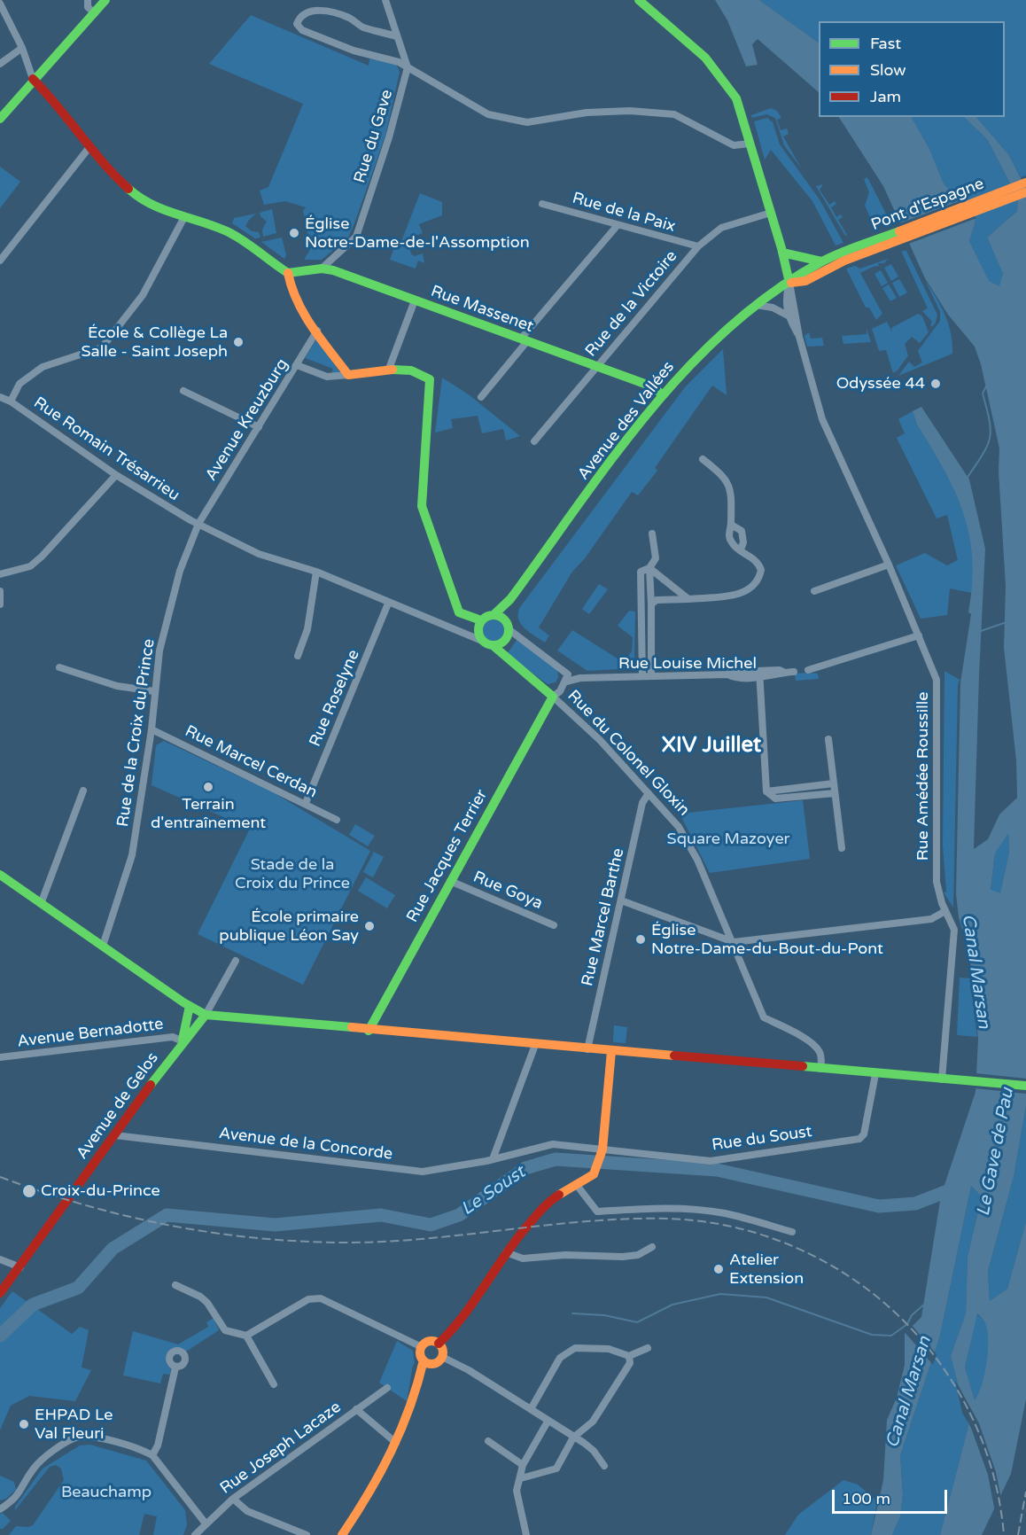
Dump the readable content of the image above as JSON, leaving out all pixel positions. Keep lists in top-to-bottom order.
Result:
{
  "streets": {
    "street": [
      "Rue du Gave",
      "Pont d'Espagne",
      "Rue de la Paix",
      "Rue de la Victoire",
      "Rue Massenet",
      "Avenue Kreuzburg",
      "Avenue des Vallées",
      "Rue Romain Trésarrieu",
      "Rue Louise Michel",
      "Rue Roselyne",
      "Rue de la Croix du Prince",
      "Rue du Colonel Gloxin",
      "Rue Marcel Cerdan",
      "Rue Amédée Roussille",
      "Rue Jacques Terrier",
      "Rue Goya",
      "Rue Marcel Barthe",
      "Avenue Bernadotte",
      "Avenue de Gelos",
      "Rue du Soust",
      "Avenue de la Concorde",
      "Rue Joseph Lacaze"
    ]
  },
  "crossings": [
    ["Rue du Gave", "Rue Massenet"],
    ["Pont d'Espagne", "Avenue des Vallées"],
    ["Rue de la Paix", "Rue de la Victoire"],
    ["Rue de la Victoire", "Rue Massenet"],
    ["Rue Massenet", "Avenue des Vallées"],
    ["Avenue Kreuzburg", "Rue Romain Trésarrieu"],
    ["Avenue Kreuzburg", "Rue de la Croix du Prince"],
    ["Avenue des Vallées", "Rue du Colonel Gloxin"],
    ["Avenue des Vallées", "Rue Amédée Roussille"],
    ["Rue Romain Trésarrieu", "Rue de la Croix du Prince"],
    ["Rue Louise Michel", "Rue du Colonel Gloxin"],
    ["Rue Roselyne", "Rue Marcel Cerdan"],
    ["Rue de la Croix du Prince", "Rue Marcel Cerdan"],
    ["Rue du Colonel Gloxin", "Rue Jacques Terrier"],
    ["Rue du Colonel Gloxin", "Rue Marcel Barthe"],
    ["Rue Jacques Terrier", "Rue Goya"],
    ["Avenue Bernadotte", "Avenue de Gelos"],
    ["Avenue de Gelos", "Avenue de la Concorde"],
    ["Rue du Soust", "Avenue de la Concorde"]
  ],
  "districts": ["XIV Juillet"],
  "water": ["Canal Marsan", "Le Gave de Pau", "Le Soust"],
  "parks": ["Square Mazoyer", "Stade de la Croix du Prince", "Beauchamp"],
  "places": [
    "Église Notre-Dame-de-l'Assomption",
    "École & Collège La Salle - Saint Joseph",
    "Odyssée 44",
    "Terrain d'entraînement",
    "École primaire publique Léon Say",
    "Église Notre-Dame-du-Bout-du-Pont",
    "Croix-du-Prince",
    "Atelier Extension",
    "EHPAD Le Val Fleuri"
  ],
  "legend": ["Fast", "Slow", "Jam"],
  "scale_bar": "100 m"
}
